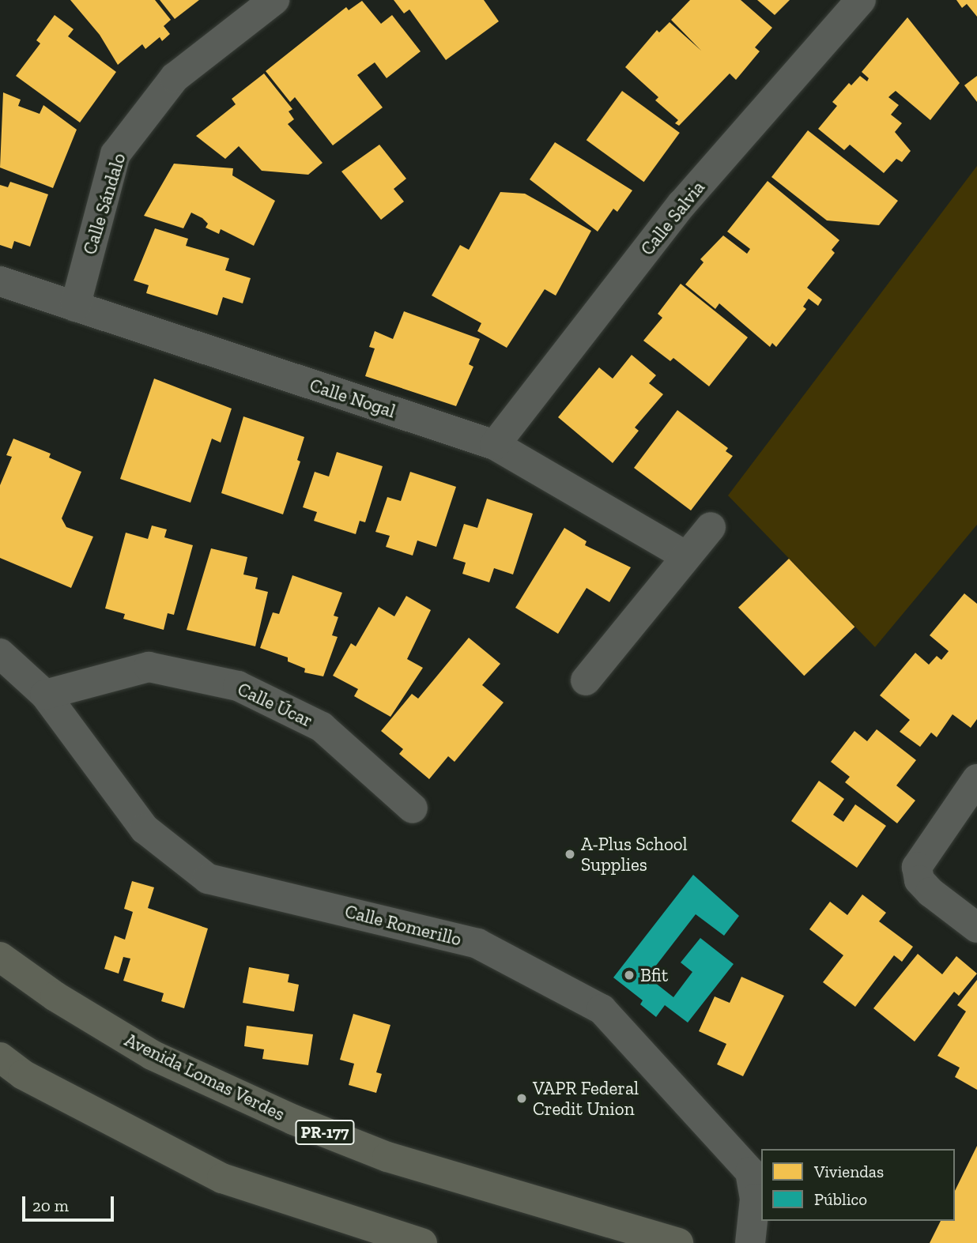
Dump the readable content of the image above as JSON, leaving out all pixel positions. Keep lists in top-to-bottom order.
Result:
{
  "streets": {
    "main road": ["Avenida Lomas Verdes", "PR-177"],
    "street": [
      "Calle Sándalo",
      "Calle Salvia",
      "Calle Nogal",
      "Calle Úcar",
      "Calle Romerillo"
    ]
  },
  "crossings": [
    ["Calle Sándalo", "Calle Nogal"],
    ["Calle Salvia", "Calle Nogal"],
    ["Calle Úcar", "Calle Romerillo"]
  ],
  "places": ["A-Plus School Supplies", "Bfit", "VAPR Federal Credit Union"],
  "legend": ["Viviendas", "Público"],
  "scale_bar": "20 m"
}
